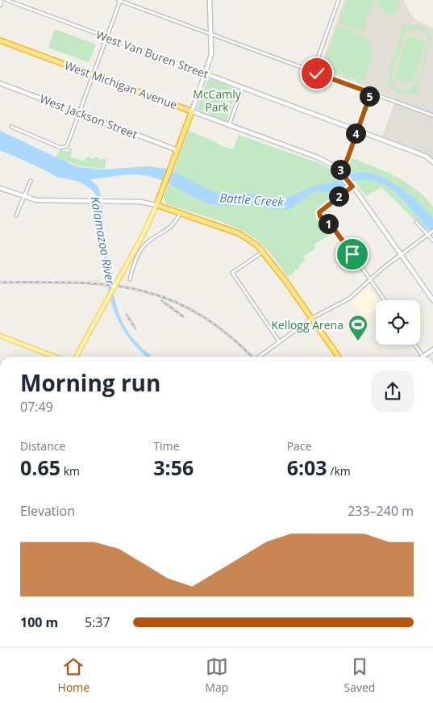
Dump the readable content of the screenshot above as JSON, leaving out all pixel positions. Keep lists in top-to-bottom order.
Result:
{
  "streets": {
    "highway": ["West Michigan Avenue"],
    "street": ["West Van Buren Street", "West Jackson Street"]
  },
  "water": ["Battle Creek", "Kalamazoo River"],
  "parks": ["McCamly Park"],
  "places": {
    "sports": ["Kellogg Arena"]
  },
  "page": {
    "pins": [
      "5",
      "4",
      "3",
      "2",
      "1"
    ],
    "heading": ["Morning run", "07:49"],
    "stats": [
      ["Distance", "0.65 km"],
      ["Time", "3:56"],
      ["Pace", "6:03 /km"]
    ],
    "chart": ["Elevation", "233–240 m"],
    "list": [
      {
        "name": "100 m",
        "note": "5:37"
      }
    ],
    "tabs": ["Home", "Map", "Saved"]
  }
}
